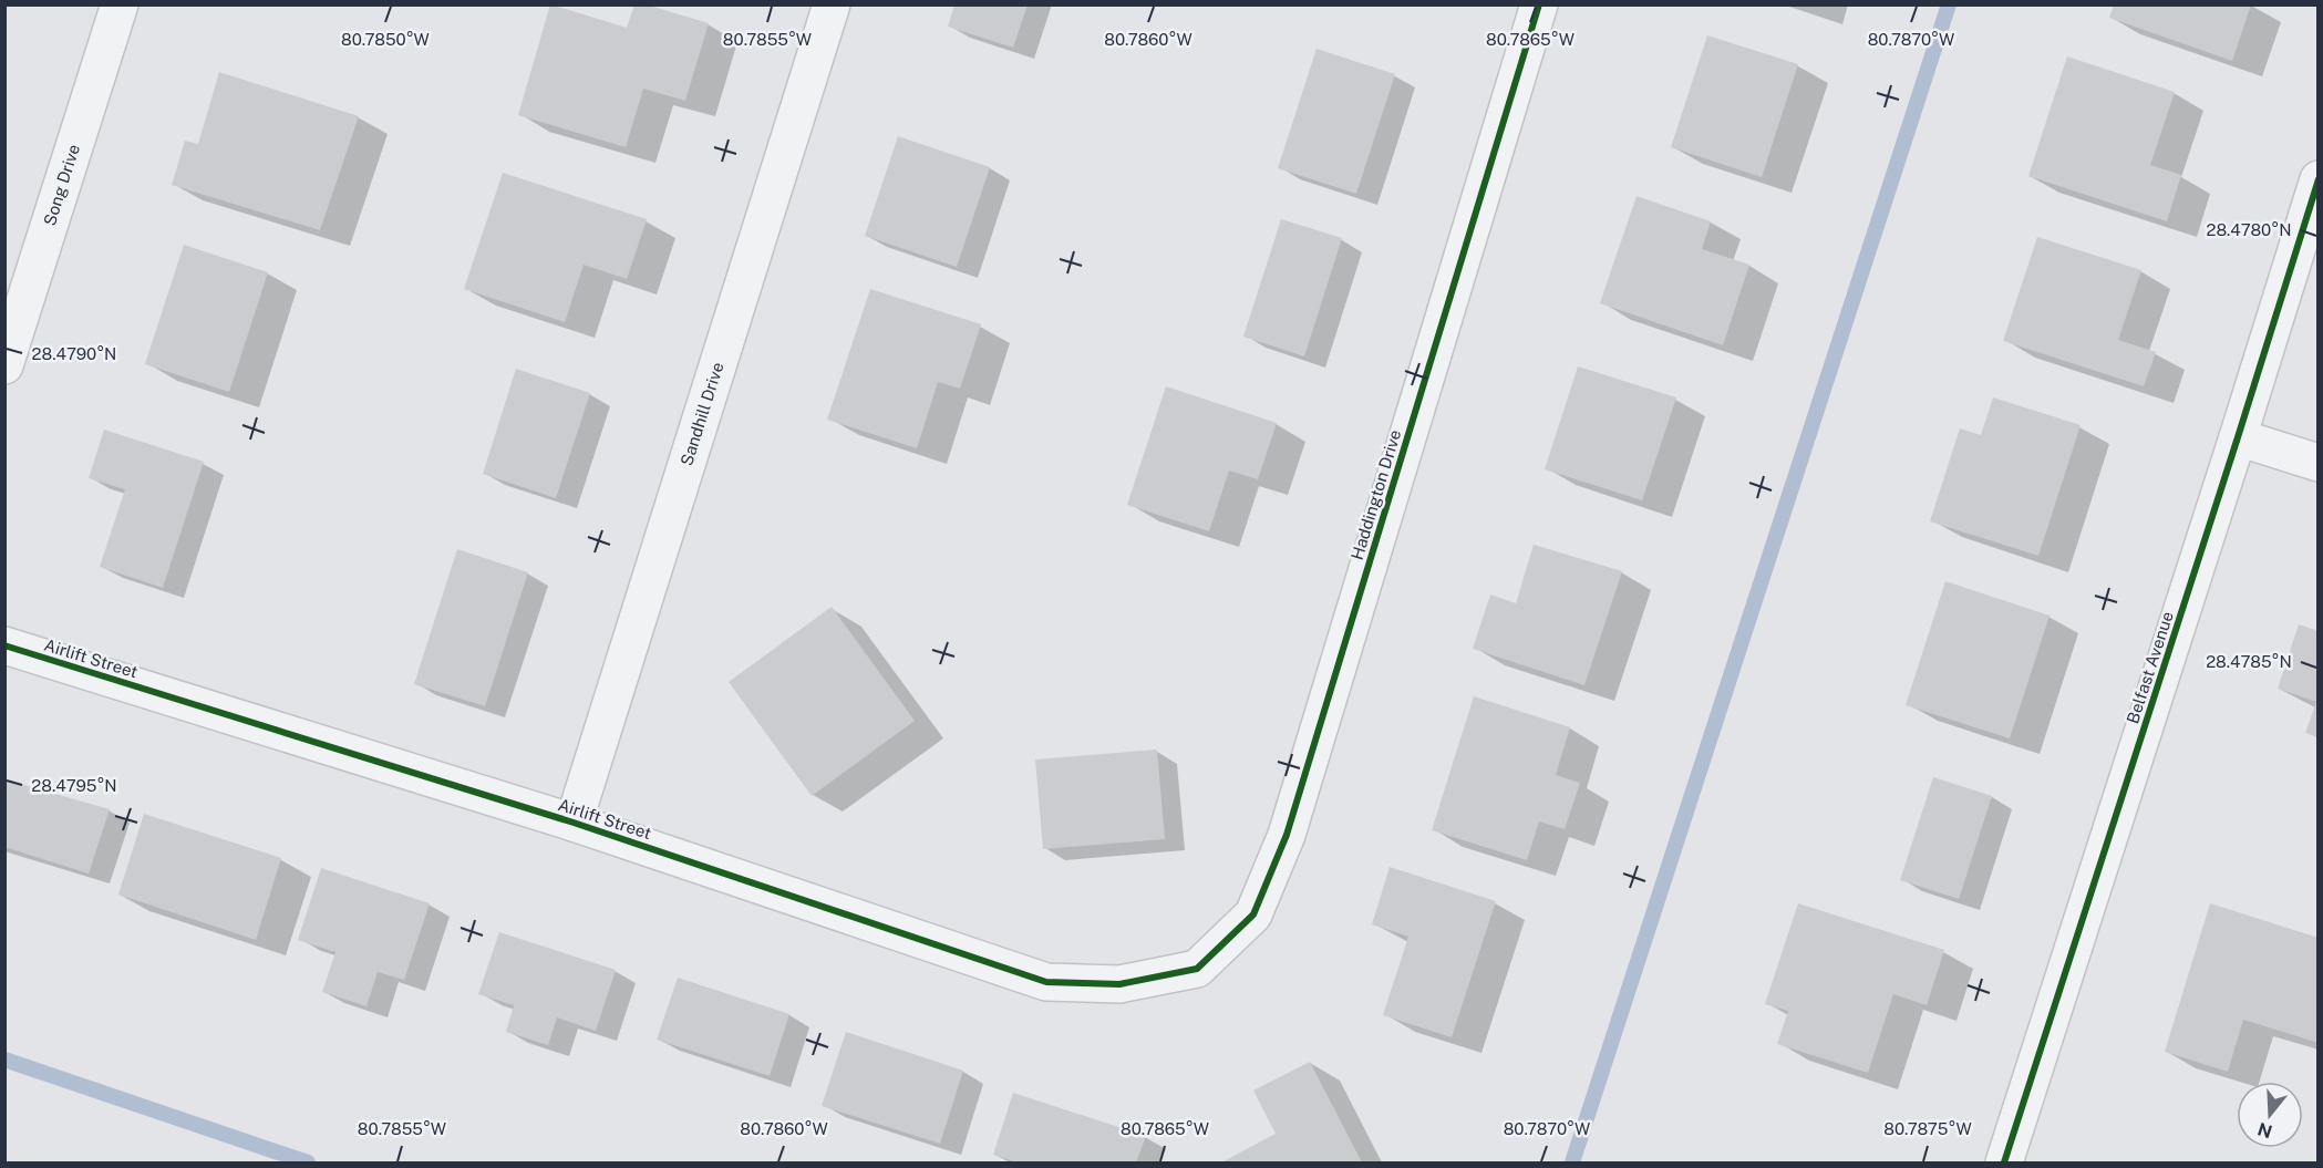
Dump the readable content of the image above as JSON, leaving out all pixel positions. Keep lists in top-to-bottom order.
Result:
{
  "streets": {
    "street": [
      "Song Drive",
      "Sandhill Drive",
      "Haddington Drive",
      "Airlift Street",
      "Belfast Avenue"
    ]
  },
  "crossings": [
    ["Sandhill Drive", "Airlift Street"],
    ["Haddington Drive", "Airlift Street"]
  ],
  "north": "bottom",
  "coordinates": [
    "80.7850°W",
    "80.7855°W",
    "80.7860°W",
    "80.7865°W",
    "80.7870°W",
    "28.4780°N",
    "28.4790°N",
    "28.4785°N",
    "28.4795°N",
    "80.7875°W"
  ]
}
